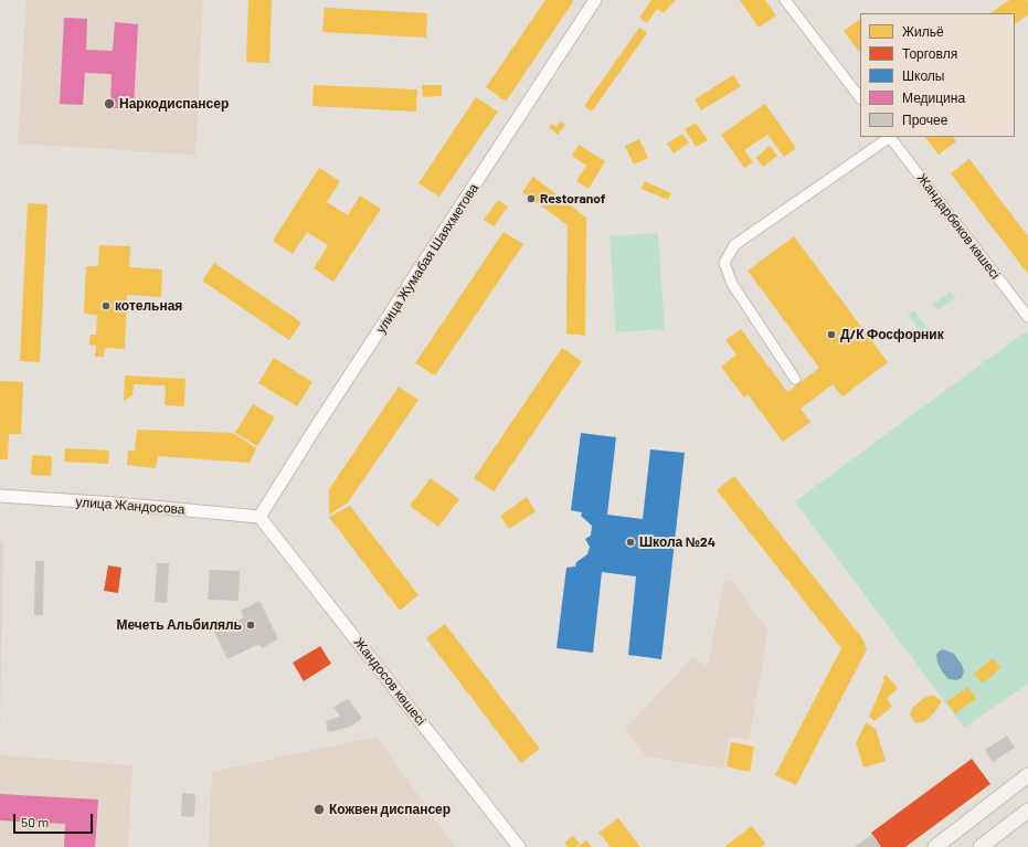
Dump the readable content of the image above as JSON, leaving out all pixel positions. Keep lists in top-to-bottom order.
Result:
{
  "streets": {
    "street": [
      "Жандарбеков көшесі",
      "улица Жумабая Шаяхметова",
      "улица Жандосова",
      "Жандосов көшесі"
    ]
  },
  "crossings": [
    ["улица Жумабая Шаяхметова", "улица Жандосова"],
    ["улица Жумабая Шаяхметова", "Жандосов көшесі"],
    ["улица Жандосова", "Жандосов көшесі"]
  ],
  "places": [
    "Наркодиспансер",
    "Restoranof",
    "котельная",
    "Д/К Фосфорник",
    "Школа №24",
    "Мечеть Альбиляль",
    "Кожвен диспансер"
  ],
  "legend": [
    "Жильё",
    "Торговля",
    "Школы",
    "Медицина",
    "Прочее"
  ],
  "scale_bar": "50 m"
}
